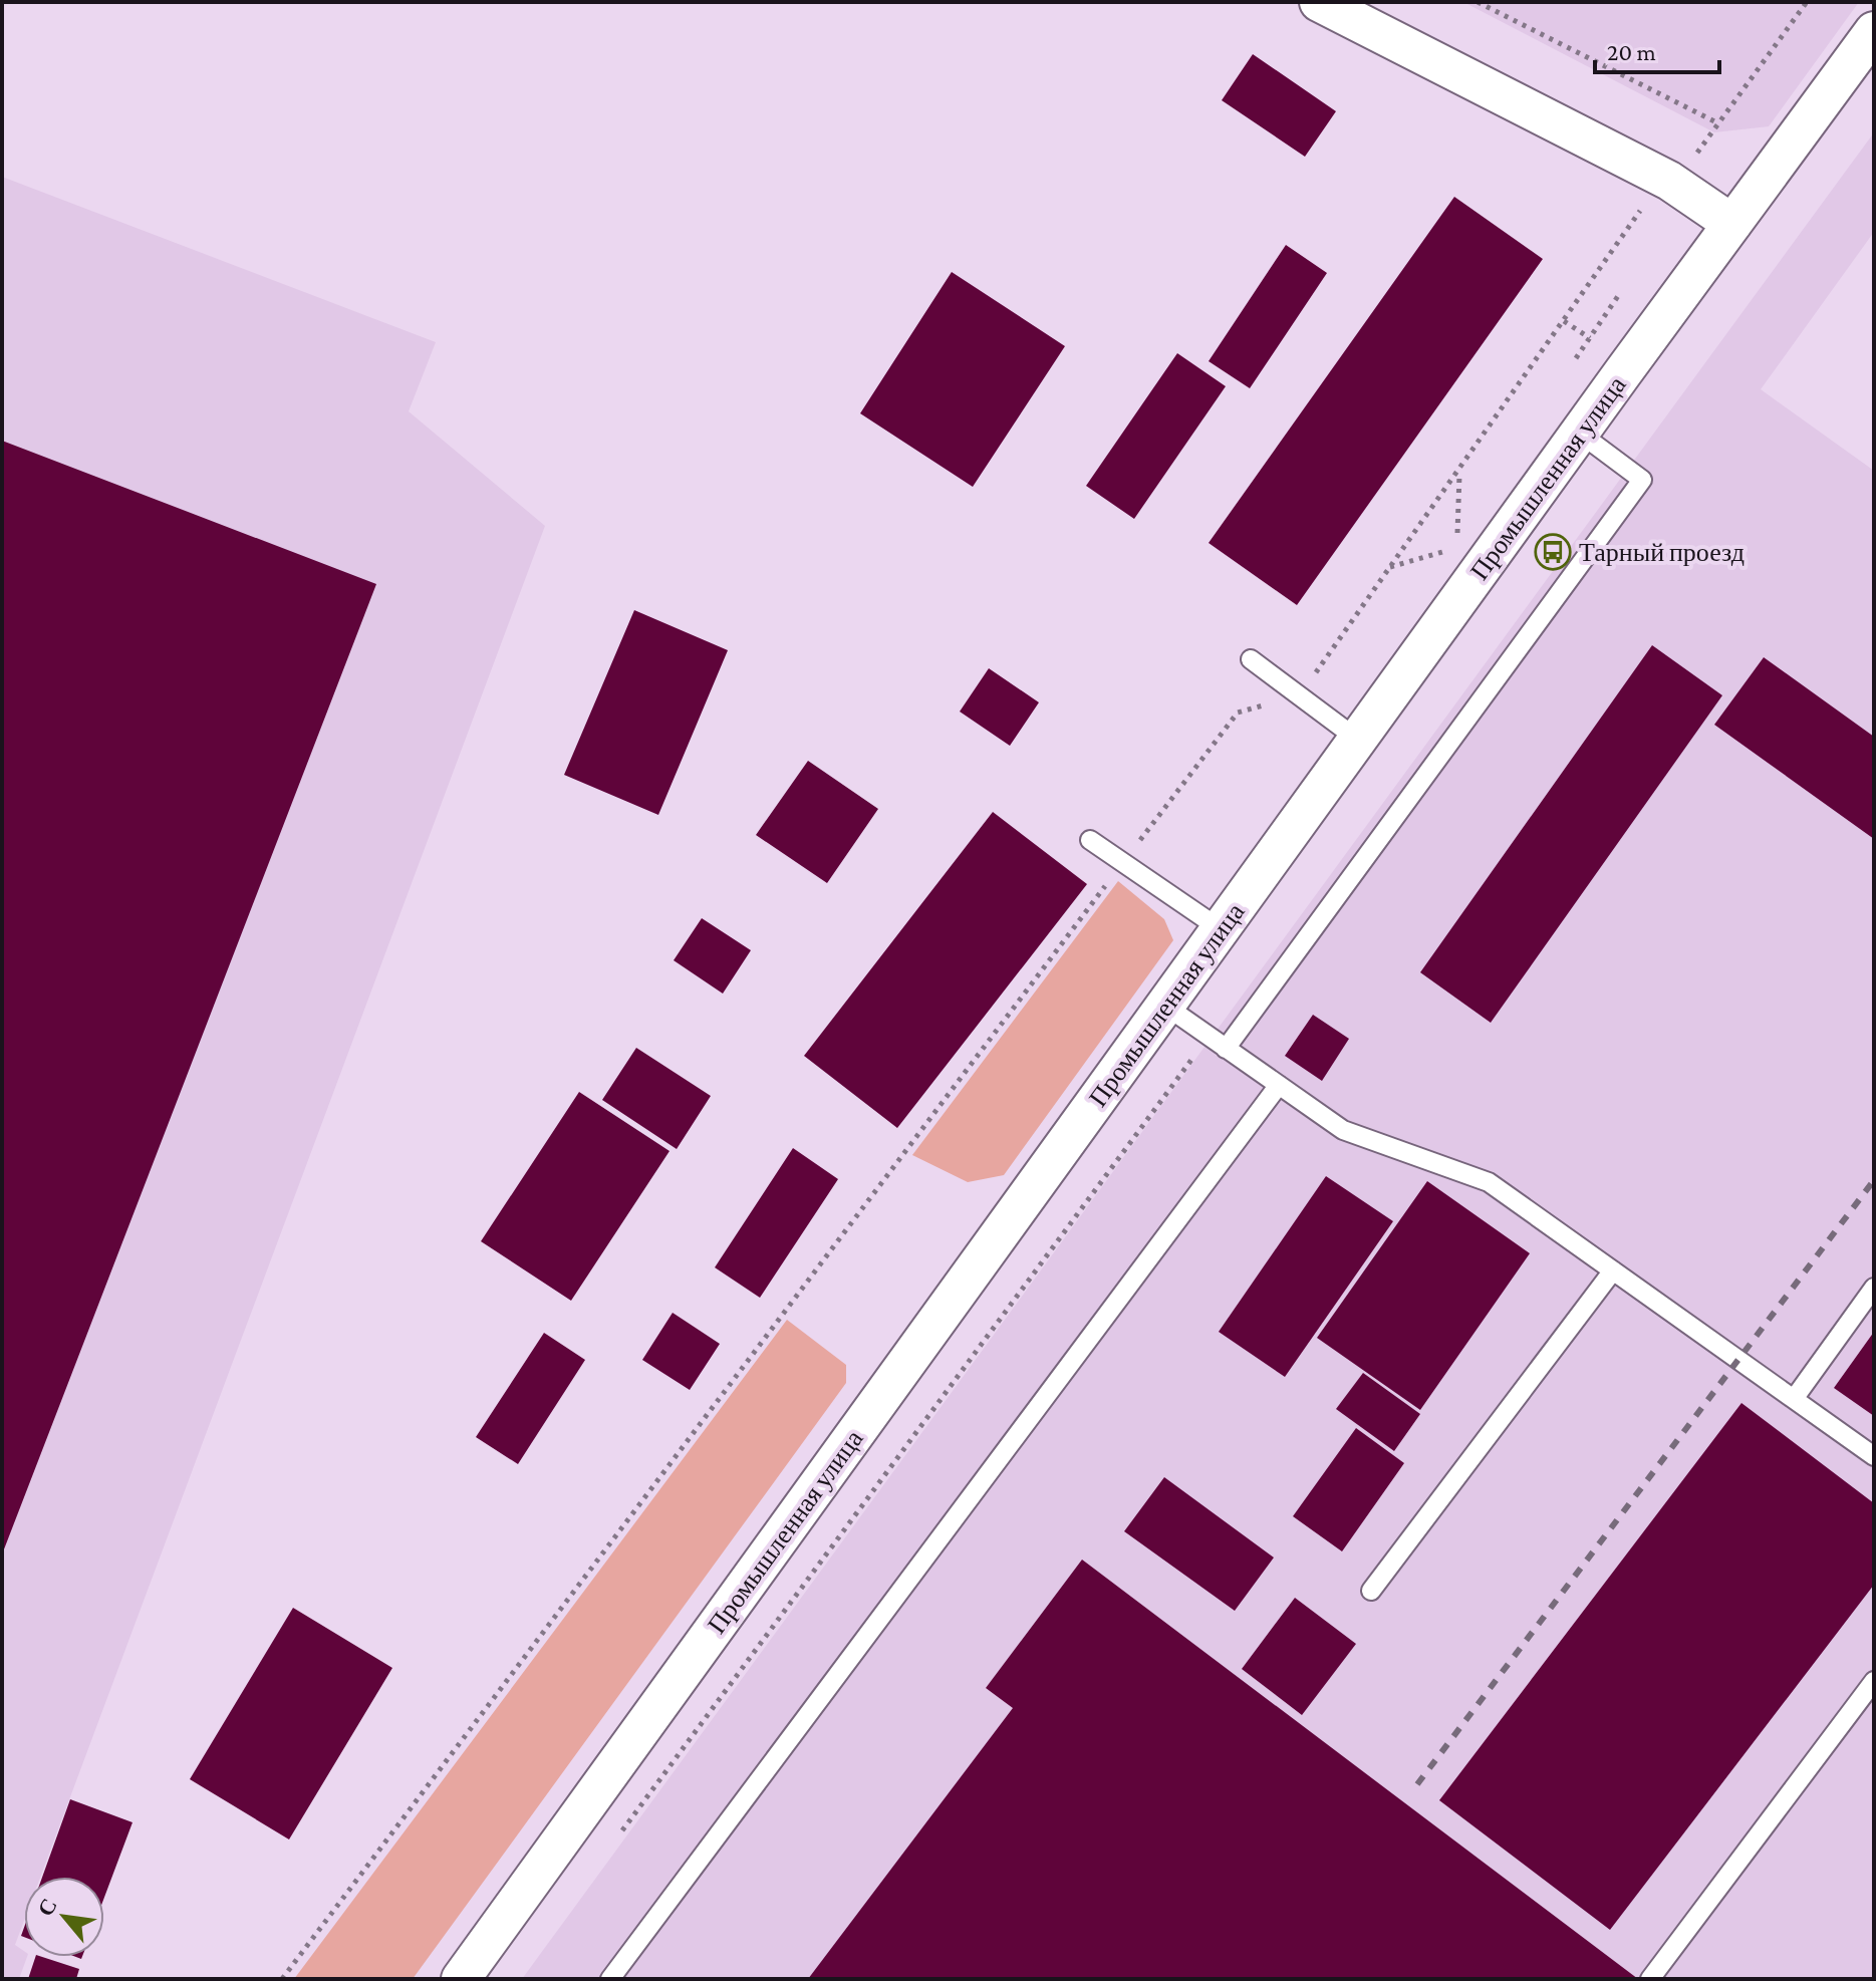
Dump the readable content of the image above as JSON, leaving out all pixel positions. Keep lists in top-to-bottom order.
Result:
{
  "streets": {
    "street": ["Промышленная улица"]
  },
  "places": {
    "bus stop": ["Тарный проезд"]
  },
  "scale_bar": "20 m",
  "north": "top left"
}
